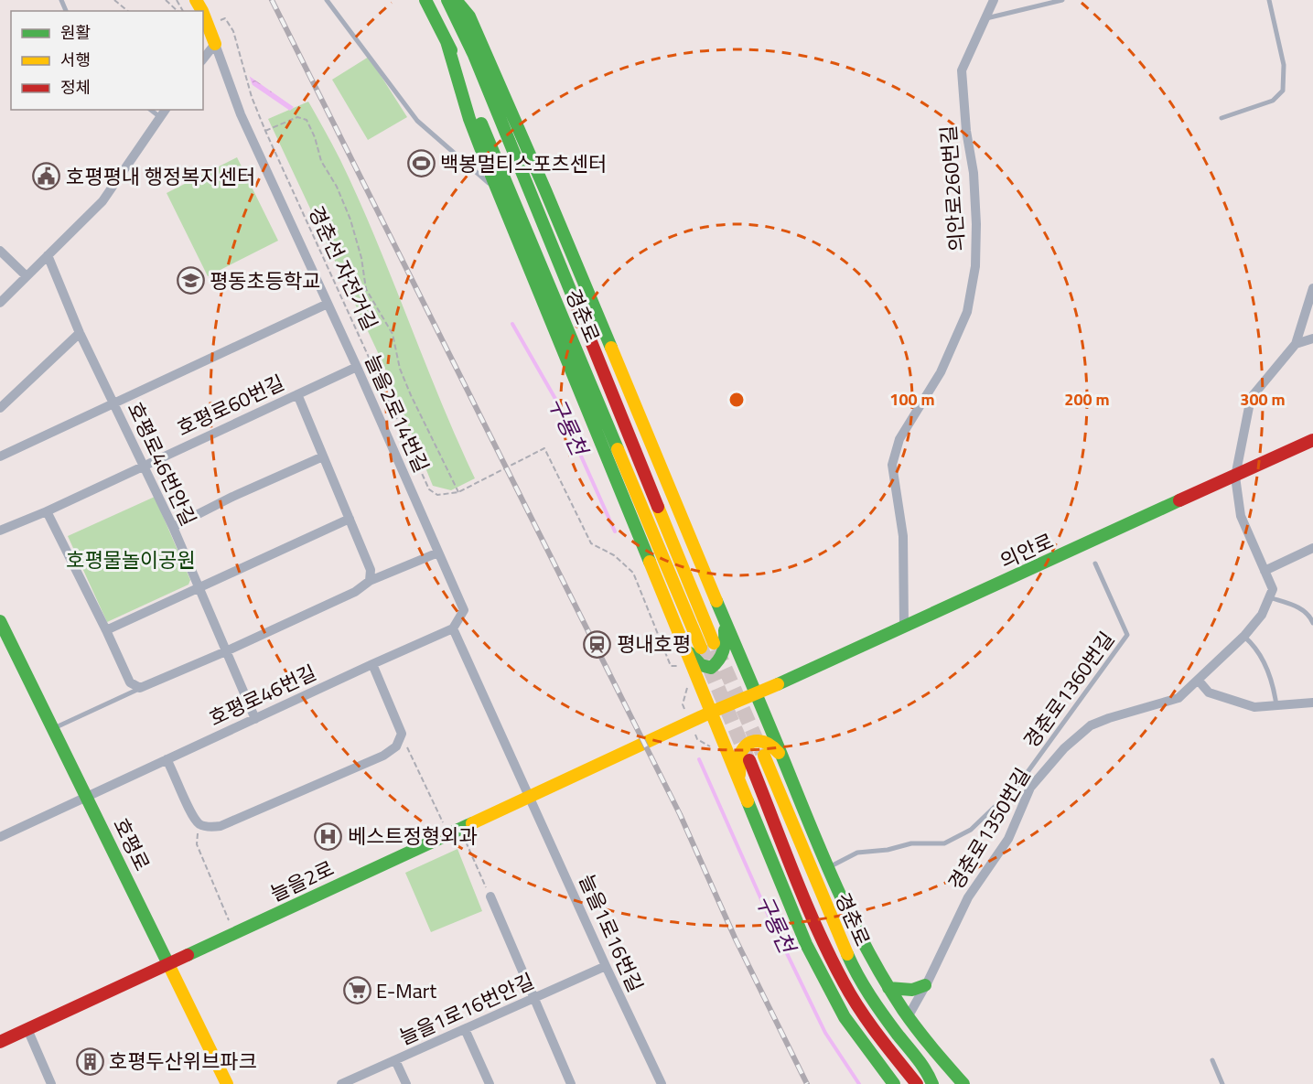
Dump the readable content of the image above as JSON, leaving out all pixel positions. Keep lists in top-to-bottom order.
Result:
{
  "streets": {
    "street": [
      "의안로260번길",
      "경춘로",
      "호평로60번길",
      "늘을2로14번길",
      "호평로46번안길",
      "의안로",
      "호평로46번길",
      "경춘로1350번길",
      "호평로",
      "늘을2로",
      "늘을1로16번길",
      "늘을1로16번안길"
    ],
    "lane": ["경춘로1360번길"],
    "path": ["경춘선 자전거길"]
  },
  "crossings": [
    ["의안로260번길", "의안로"],
    ["호평로60번길", "늘을2로14번길"],
    ["호평로60번길", "호평로46번안길"],
    ["늘을2로14번길", "호평로46번길"],
    ["호평로46번안길", "호평로46번길"],
    ["의안로", "늘을2로"],
    ["호평로46번길", "호평로"],
    ["호평로", "늘을2로"],
    ["늘을2로", "늘을1로16번길"],
    ["늘을1로16번길", "늘을1로16번안길"]
  ],
  "water": ["구룡천"],
  "parks": ["호평물놀이공원"],
  "places": {
    "sports": ["백봉멀티스포츠센터"],
    "public building": ["호평평내 행정복지센터"],
    "school or university": ["평동초등학교"],
    "station": ["평내호평"],
    "hospital": ["베스트정형외과"],
    "supermarket": ["E-Mart"],
    "building": ["호평두산위브파크"]
  },
  "legend": ["원활", "서행", "정체"],
  "rings": ["100 m", "200 m", "300 m"]
}
